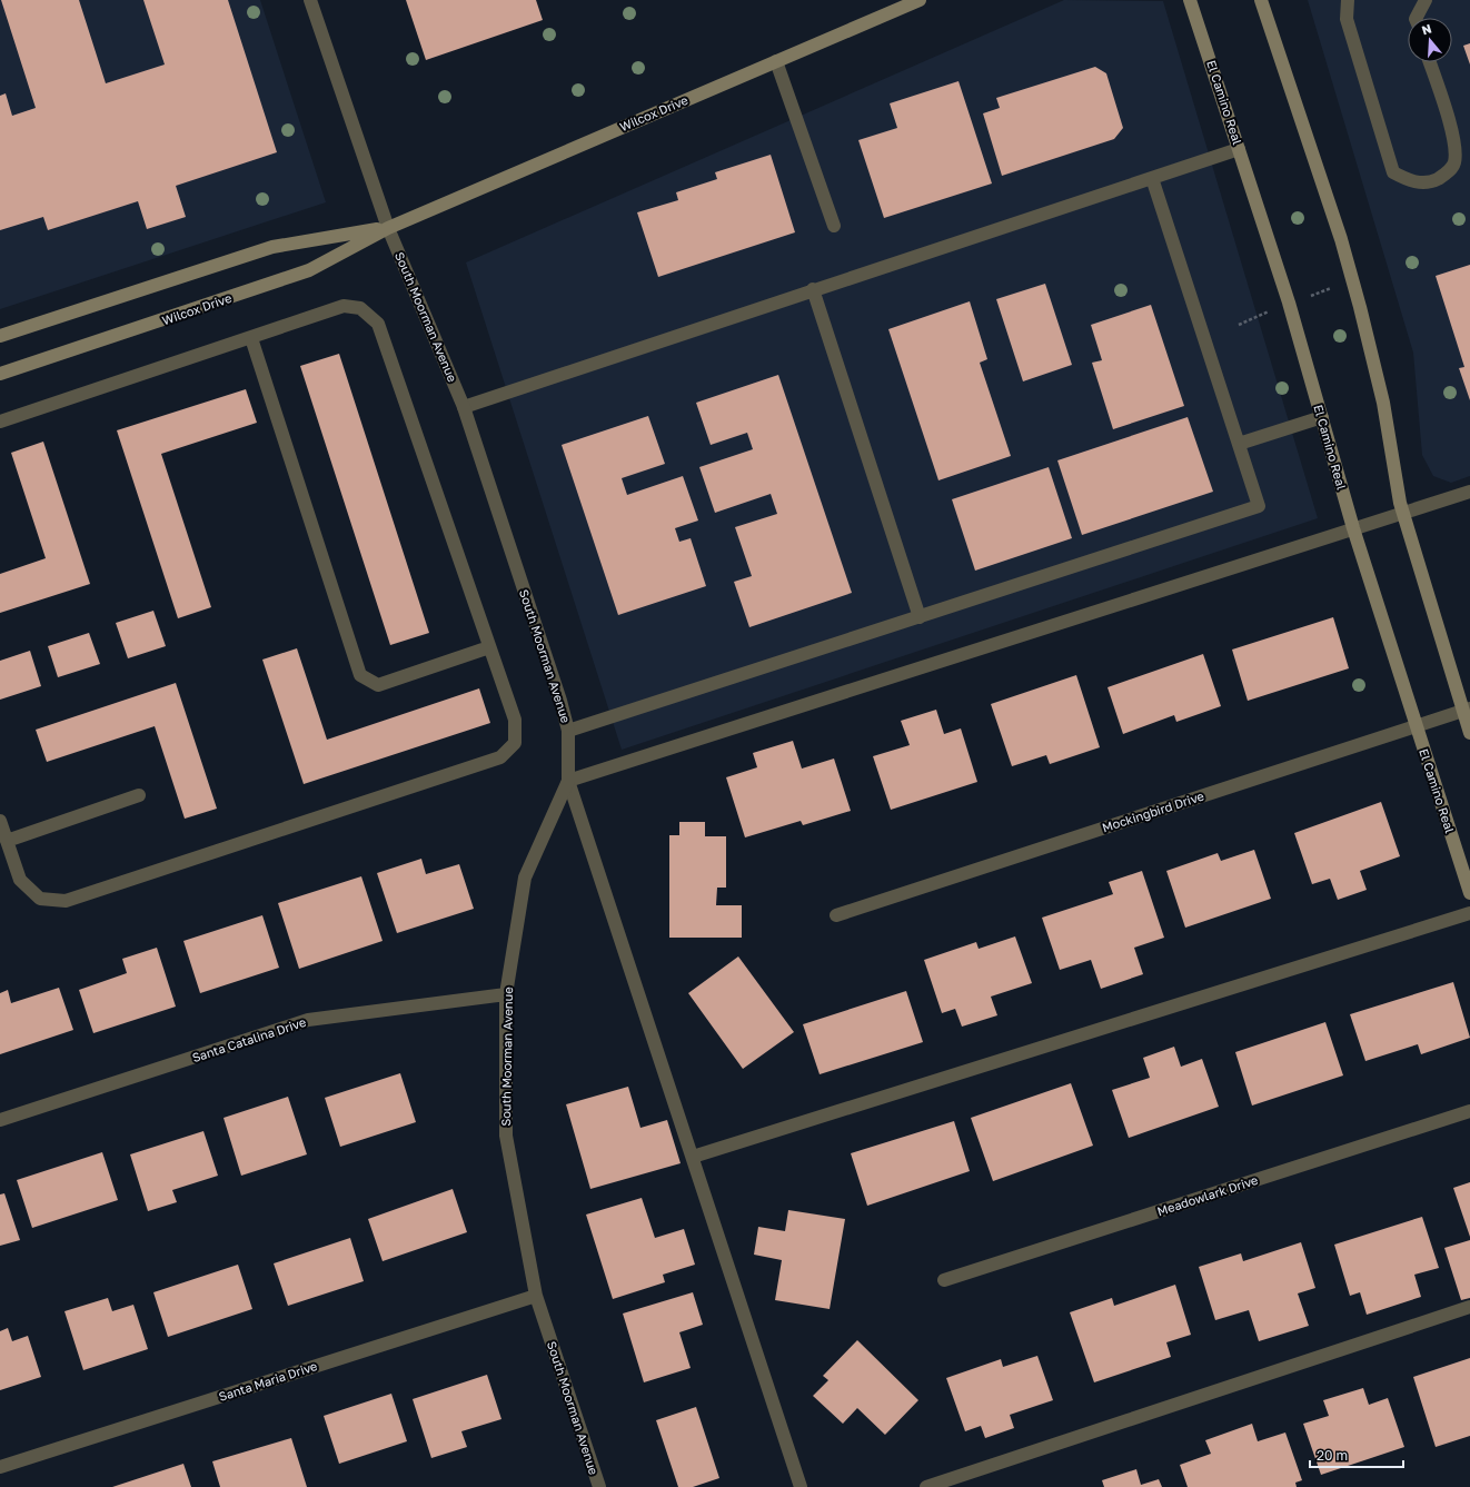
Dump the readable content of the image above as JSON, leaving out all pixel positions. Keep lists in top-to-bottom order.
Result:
{
  "streets": {
    "street": [
      "El Camino Real",
      "Wilcox Drive",
      "South Moorman Avenue",
      "Mockingbird Drive",
      "Santa Catalina Drive",
      "Meadowlark Drive",
      "Santa Maria Drive"
    ]
  },
  "crossings": [
    ["El Camino Real", "Mockingbird Drive"],
    ["Wilcox Drive", "South Moorman Avenue"],
    ["South Moorman Avenue", "Santa Catalina Drive"],
    ["South Moorman Avenue", "Santa Maria Drive"]
  ],
  "scale_bar": "20 m",
  "north": "top"
}
